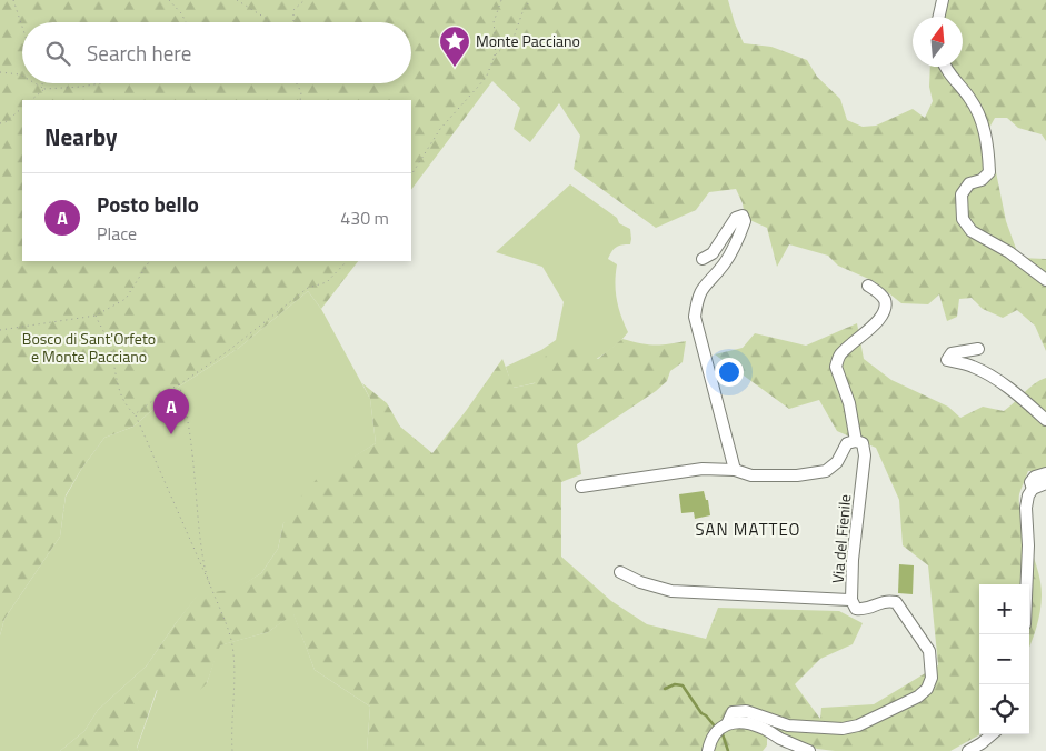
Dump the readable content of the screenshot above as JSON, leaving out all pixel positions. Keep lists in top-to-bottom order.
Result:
{
  "streets": {
    "street": ["Via del Fienile"]
  },
  "districts": ["SAN MATTEO"],
  "parks": ["Bosco di Sant'Orfeto e Monte Pacciano"],
  "places": {
    "place": ["Monte Pacciano"]
  },
  "north": "top",
  "page": {
    "search": "Search here",
    "heading": "Nearby",
    "list": [
      {
        "mark": "A",
        "name": "Posto bello",
        "note": "Place",
        "value": "430 m"
      }
    ],
    "pins": "A",
    "map_buttons": ["+", "−"]
  }
}
